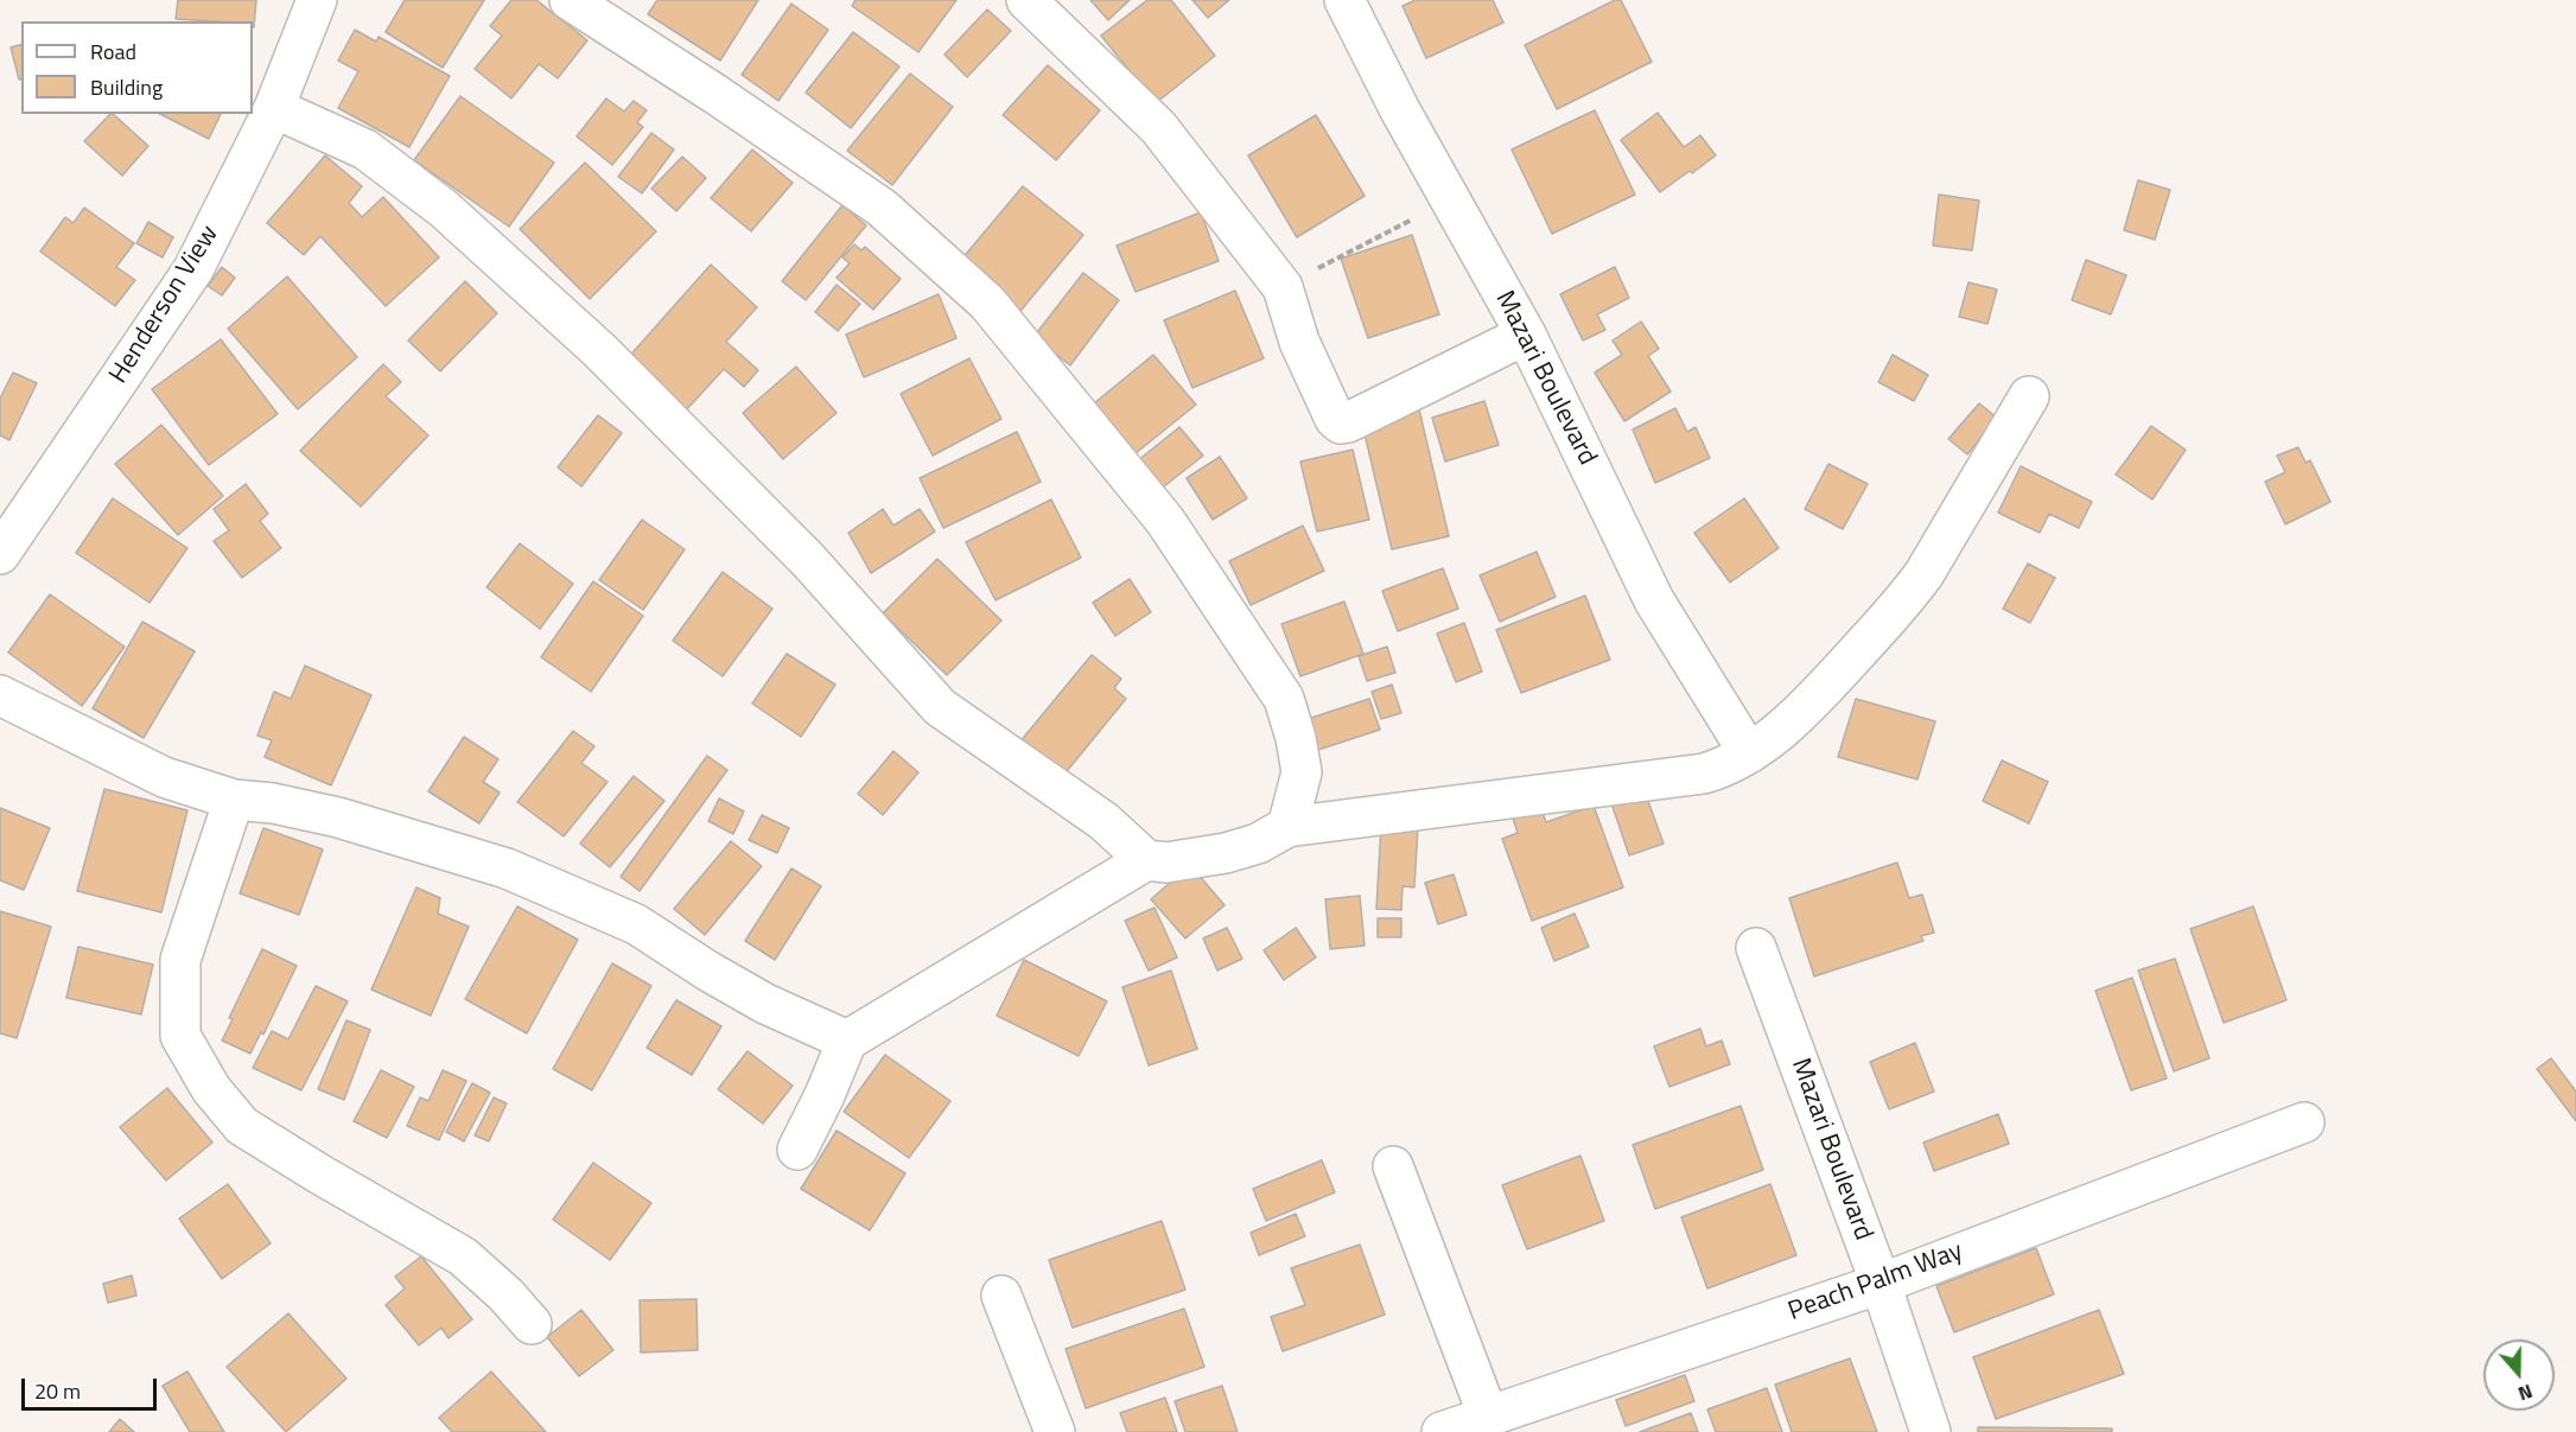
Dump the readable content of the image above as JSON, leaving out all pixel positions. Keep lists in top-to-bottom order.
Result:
{
  "streets": {
    "street": ["Henderson View", "Mazari Boulevard", "Peach Palm Way"]
  },
  "crossings": [
    ["Mazari Boulevard", "Peach Palm Way"]
  ],
  "legend": ["Road", "Building"],
  "scale_bar": "20 m",
  "north": "bottom"
}
